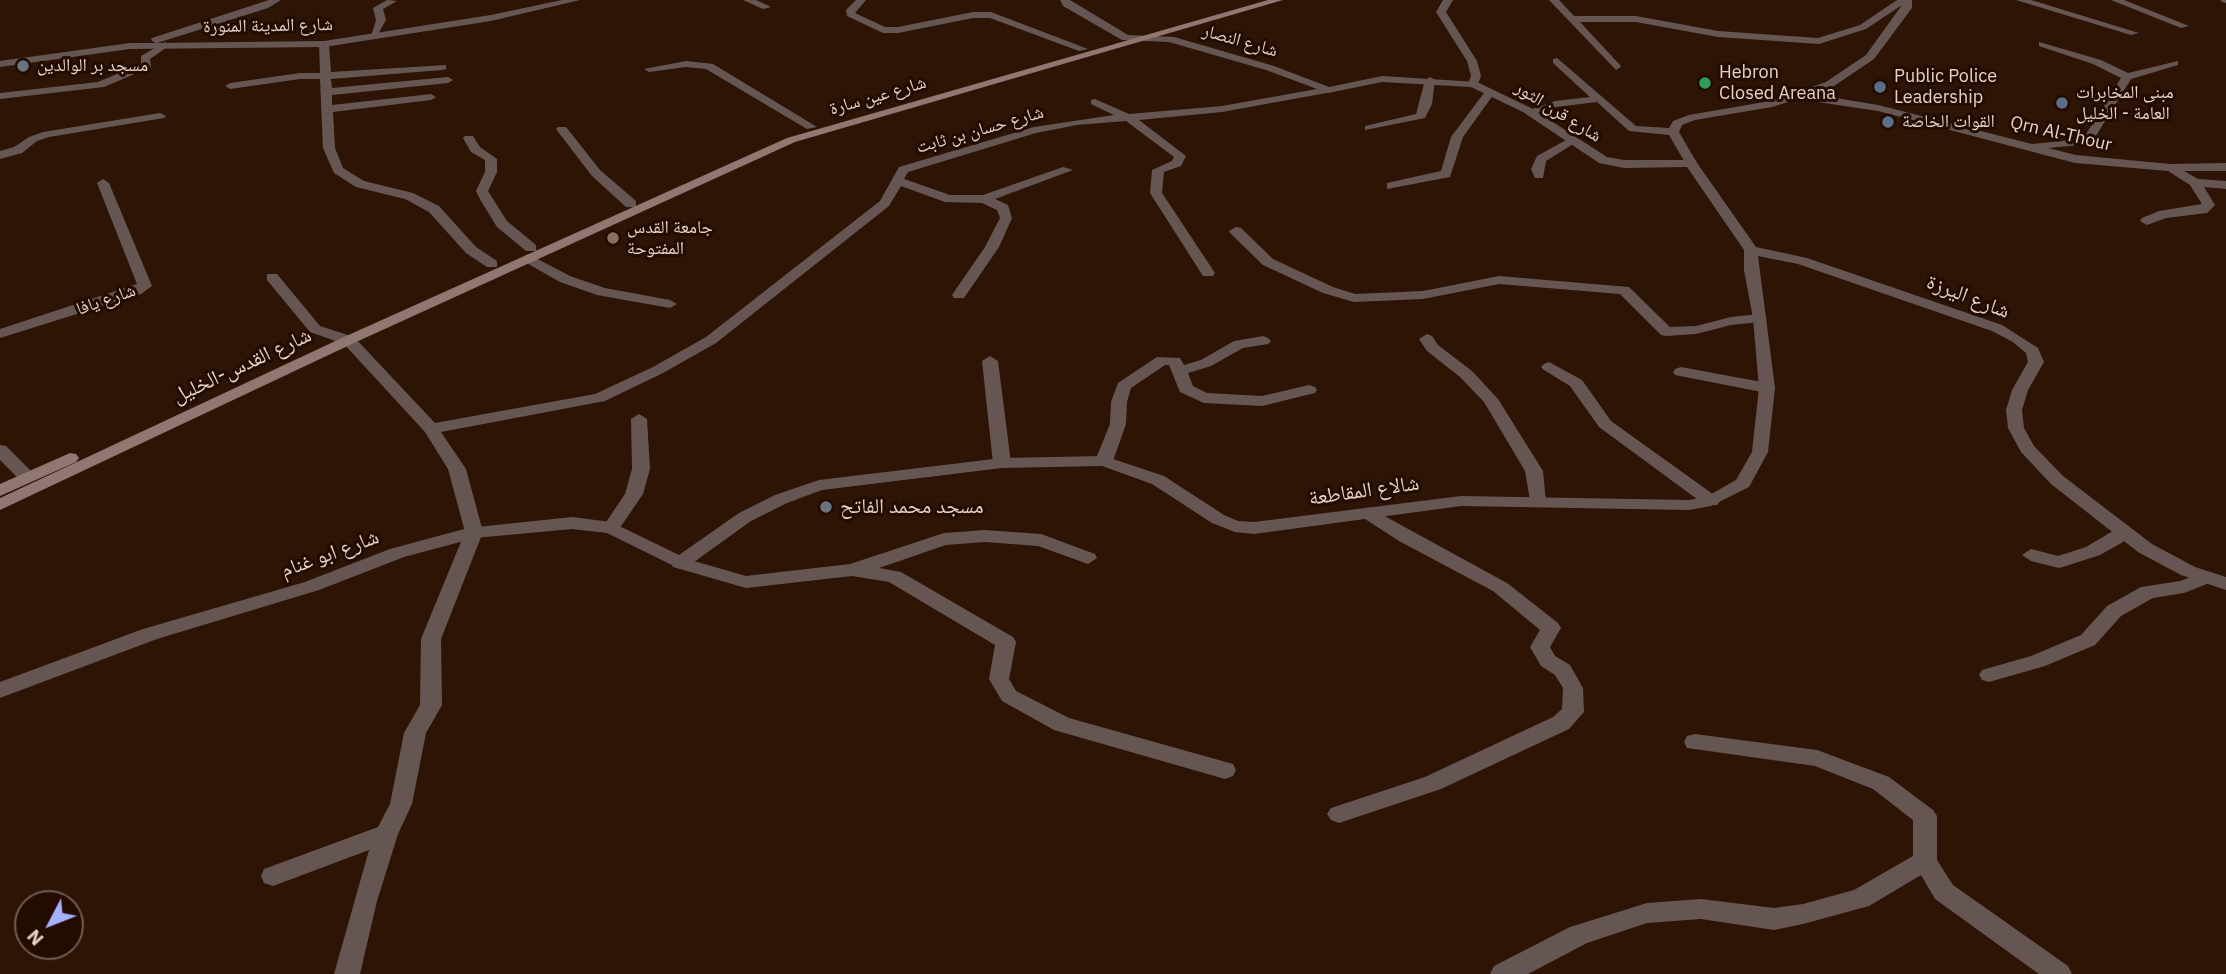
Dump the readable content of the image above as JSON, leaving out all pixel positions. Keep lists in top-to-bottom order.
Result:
{
  "streets": {
    "main road": ["شارع عين سارة", "شارع القدس-الخليل"],
    "street": [
      "شارع المدينة المنورة",
      "شارع النصار",
      "شارع قرن الثور",
      "شارع حسان بن ثابت",
      "Qrn Al-Thour",
      "شارع اليرزة",
      "شارع يافا",
      "شالاع المقاطعة",
      "شارع ابو غنام"
    ]
  },
  "crossings": [
    ["شارع النصار", "شارع عين سارة"],
    ["شارع النصار", "شارع حسان بن ثابت"],
    ["شارع عين سارة", "شارع القدس-الخليل"],
    ["شارع قرن الثور", "شارع حسان بن ثابت"],
    ["شارع اليرزة", "شالاع المقاطعة"],
    ["شالاع المقاطعة", "شارع ابو غنام"]
  ],
  "places": [
    "مسجد بر الوالدين",
    "Hebron Closed Areana",
    "Public Police Leadership",
    "مبنى المخابرات العامة - الخليل",
    "القوات الخاصة",
    "جامعة القدس المفتوحة",
    "مسجد محمد الفاتح"
  ],
  "north": "bottom left"
}
